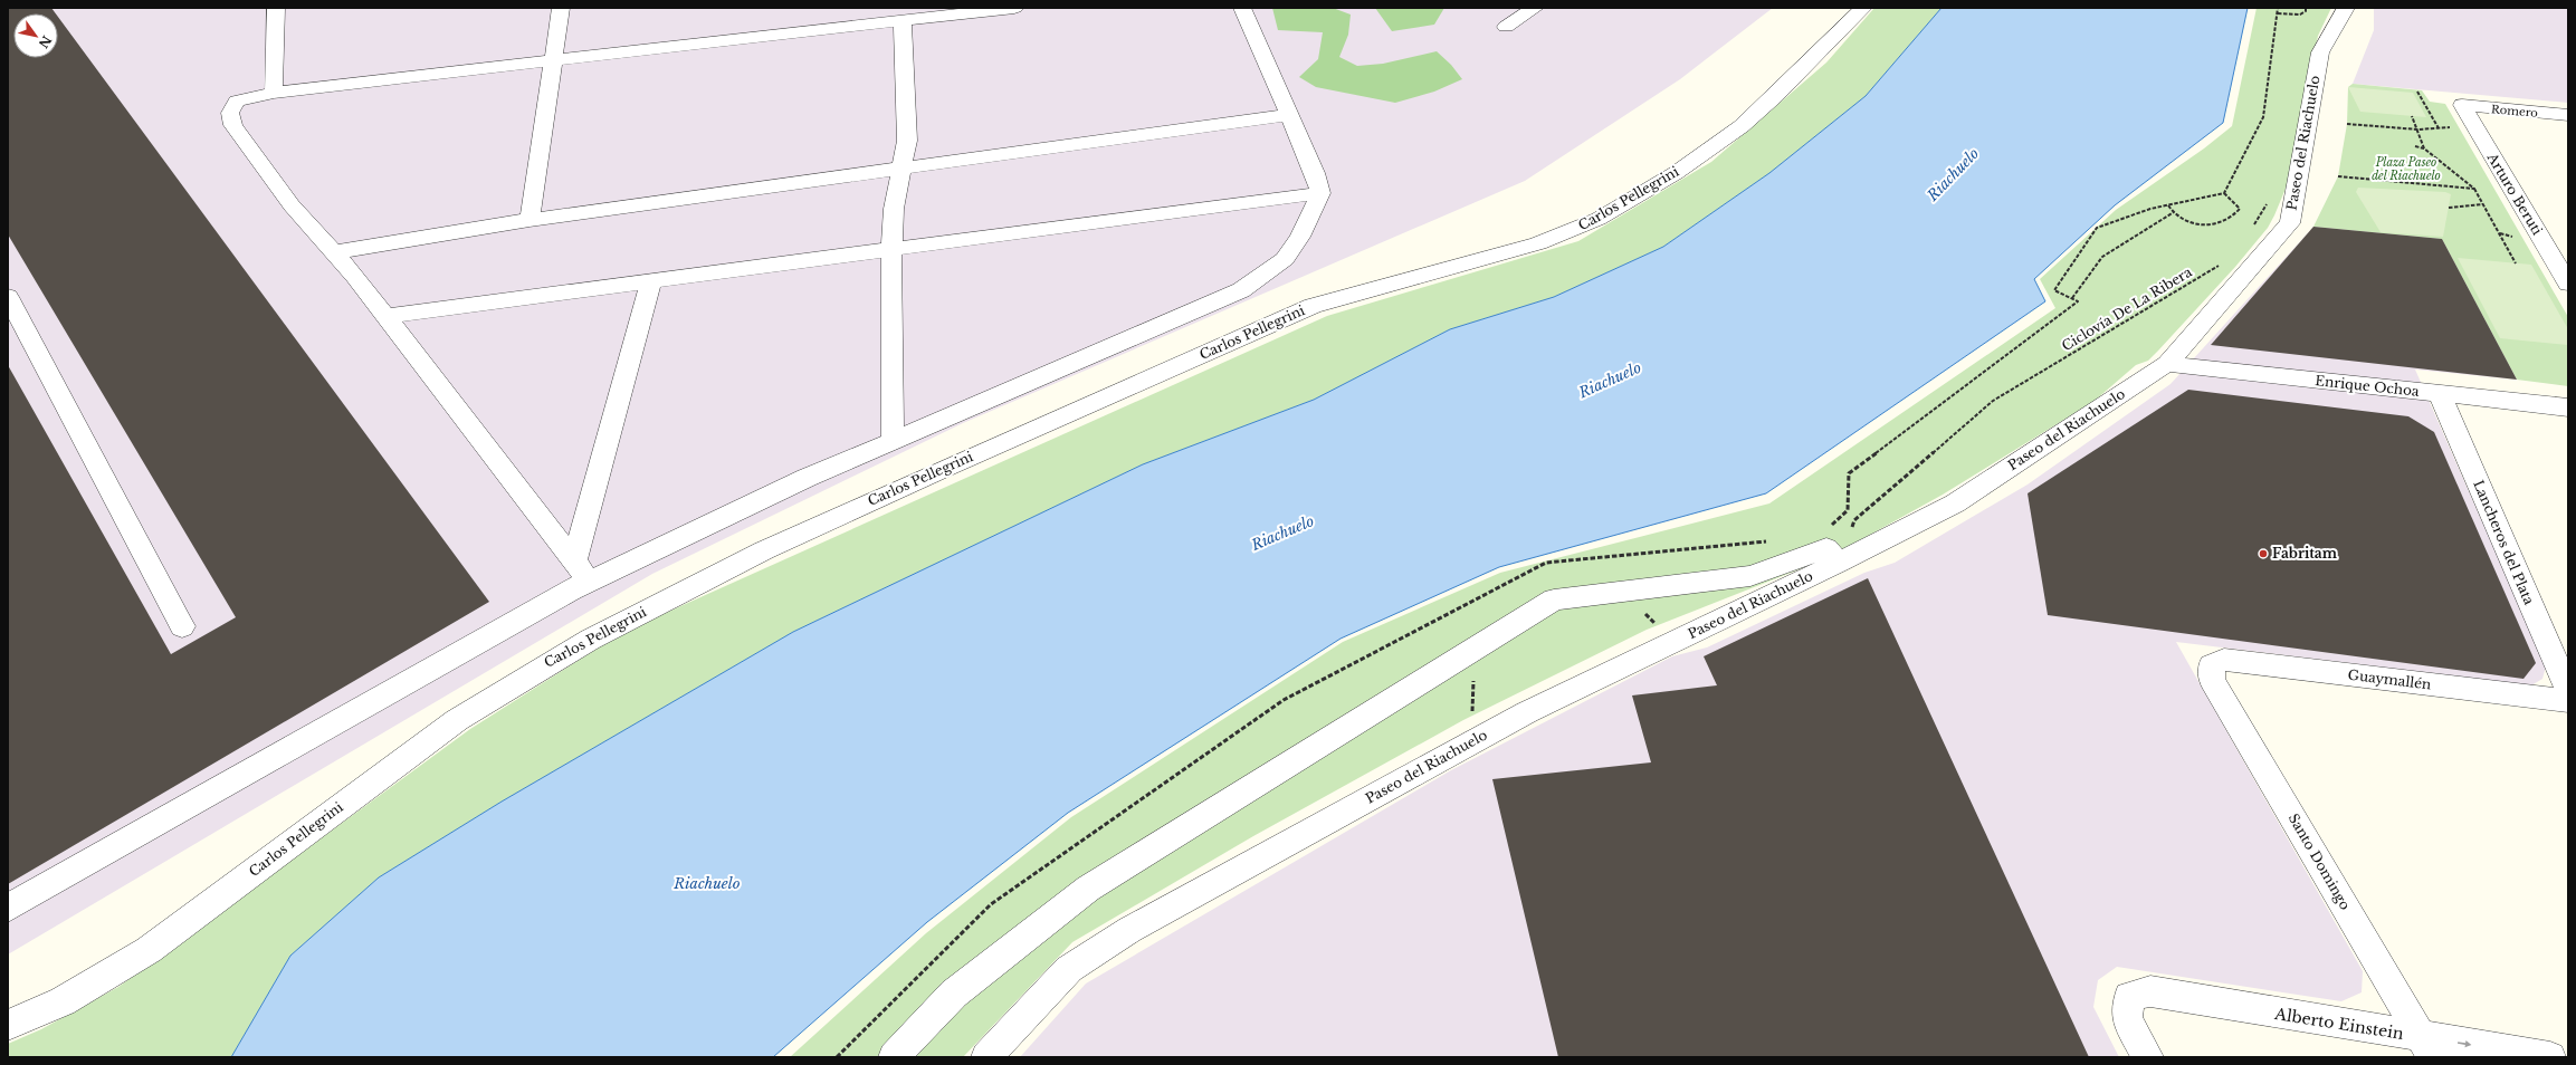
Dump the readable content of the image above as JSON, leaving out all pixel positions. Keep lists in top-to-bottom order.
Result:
{
  "streets": {
    "street": [
      "Romero",
      "Paseo del Riachuelo",
      "Arturo Beruti",
      "Carlos Pellegrini",
      "Enrique Ochoa",
      "Lancheros del Plata",
      "Guaymallén",
      "Santo Domingo",
      "Alberto Einstein"
    ],
    "path": ["Ciclovía De La Ribera"]
  },
  "crossings": [
    ["Romero", "Arturo Beruti"],
    ["Paseo del Riachuelo", "Ciclovía De La Ribera"],
    ["Paseo del Riachuelo", "Enrique Ochoa"],
    ["Enrique Ochoa", "Lancheros del Plata"],
    ["Guaymallén", "Santo Domingo"],
    ["Santo Domingo", "Alberto Einstein"]
  ],
  "water": ["Riachuelo"],
  "parks": ["Plaza Paseo del Riachuelo"],
  "places": ["Fabritam"],
  "north": "bottom right"
}
